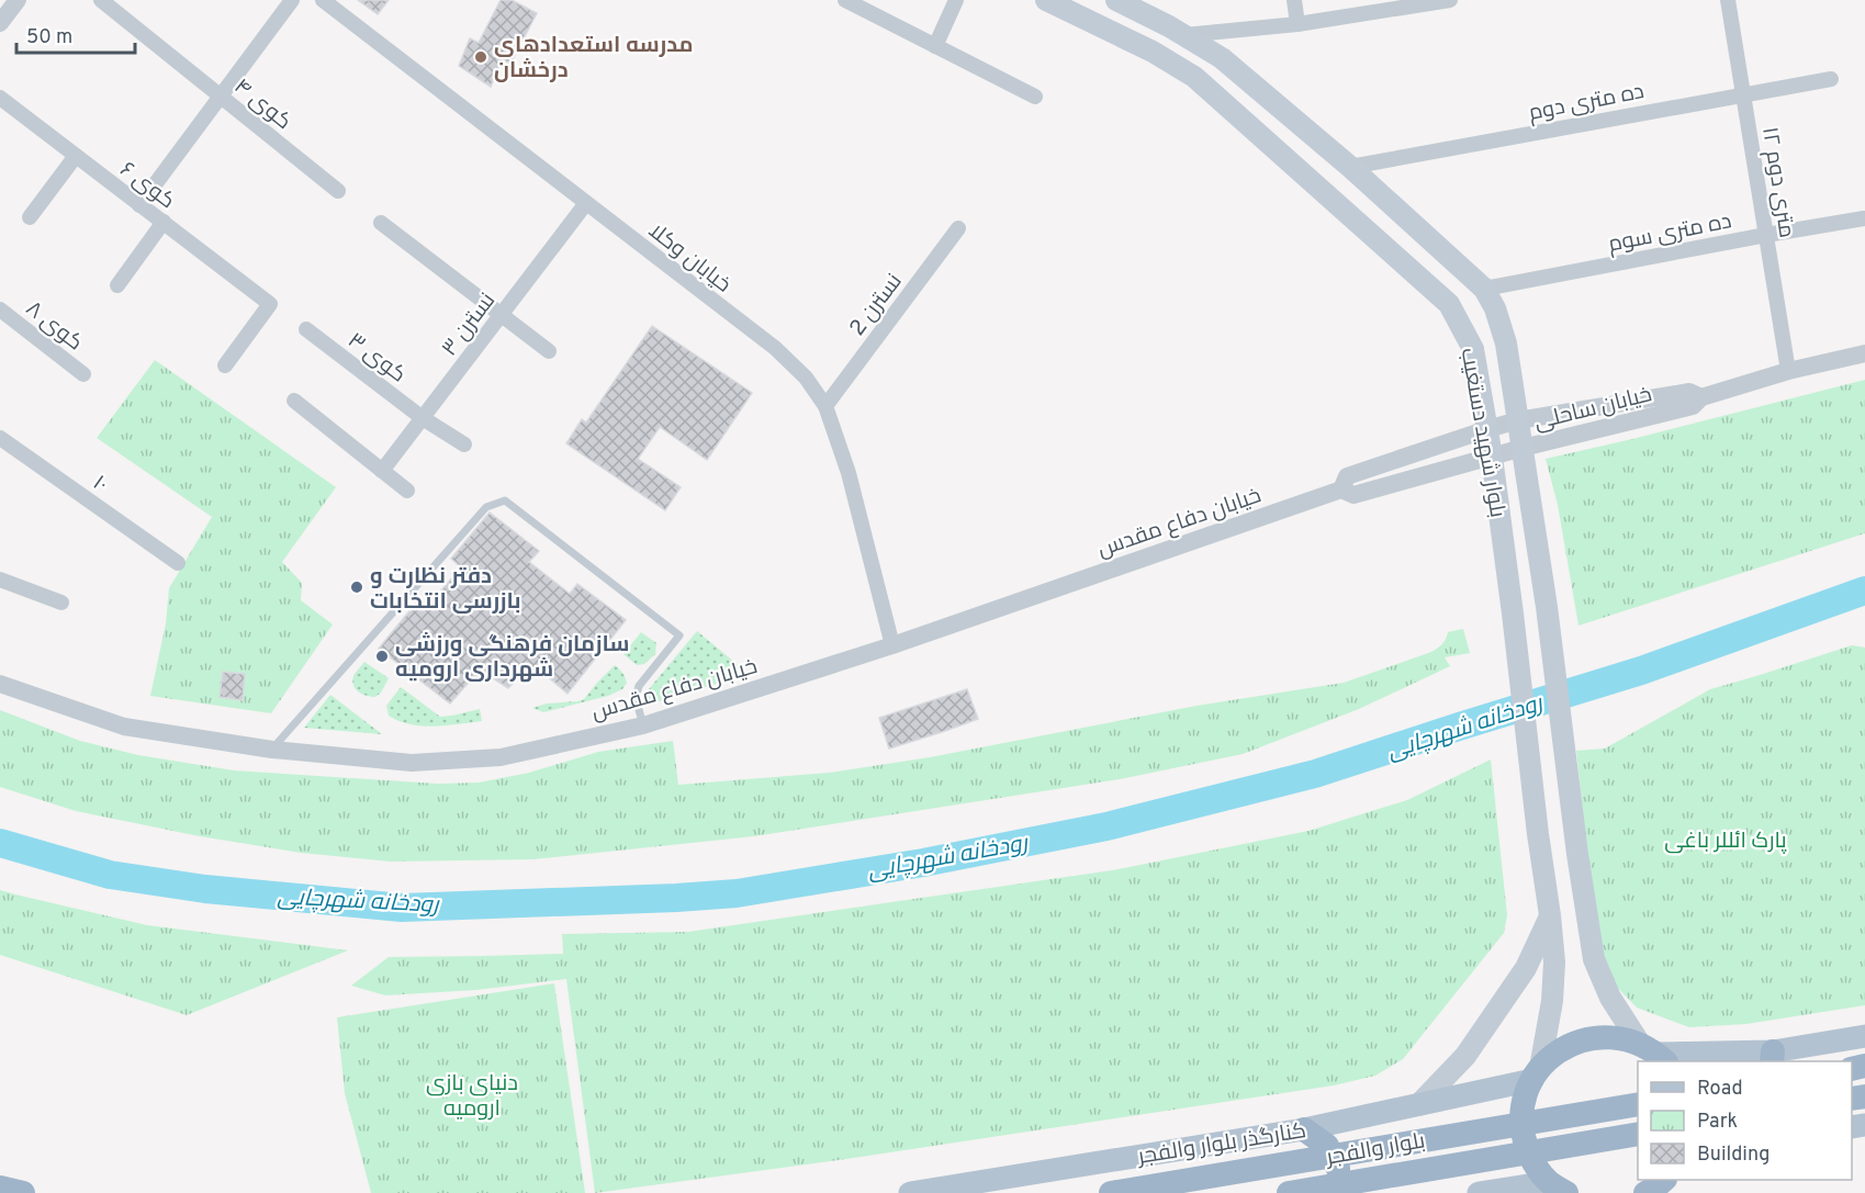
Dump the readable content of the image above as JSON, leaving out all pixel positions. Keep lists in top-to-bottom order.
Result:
{
  "streets": {
    "highway": ["بلوار والفجر"],
    "main road": ["بلوار شهید دستغیب", "کنارگذر بلوار والفجر"],
    "street": [
      "ده متری دوم",
      "کوی ۴",
      "۱۲ متری دوم",
      "کوی ۶",
      "ده متری سوم",
      "خیابان وکلا",
      "نسترن 2",
      "نسترن ۳",
      "کوی ۸",
      "کوی ۳",
      "خیابان ساحلی",
      "۱۰",
      "خیابان دفاع مقدس"
    ]
  },
  "crossings": [
    ["ده متری دوم", "۱۲ متری دوم"],
    ["ده متری دوم", "بلوار شهید دستغیب"],
    ["۱۲ متری دوم", "ده متری سوم"],
    ["۱۲ متری دوم", "خیابان ساحلی"],
    ["ده متری سوم", "بلوار شهید دستغیب"],
    ["خیابان وکلا", "نسترن 2"],
    ["خیابان وکلا", "نسترن ۳"],
    ["خیابان وکلا", "خیابان دفاع مقدس"],
    ["نسترن ۳", "کوی ۳"],
    ["خیابان ساحلی", "بلوار شهید دستغیب"],
    ["خیابان ساحلی", "خیابان دفاع مقدس"],
    ["بلوار شهید دستغیب", "خیابان دفاع مقدس"],
    ["بلوار شهید دستغیب", "کنارگذر بلوار والفجر"]
  ],
  "water": ["رودخانه شهرچایی"],
  "parks": ["پارک ائللر باغی", "دنیای بازی ارومیه"],
  "places": ["مدرسه استعدادهای درخشان", "دفتر نظارت و بازرسی انتخابات", "سازمان فرهنگی ورزشی شهرداری ارومیه"],
  "legend": ["Road", "Park", "Building"],
  "scale_bar": "50 m"
}
